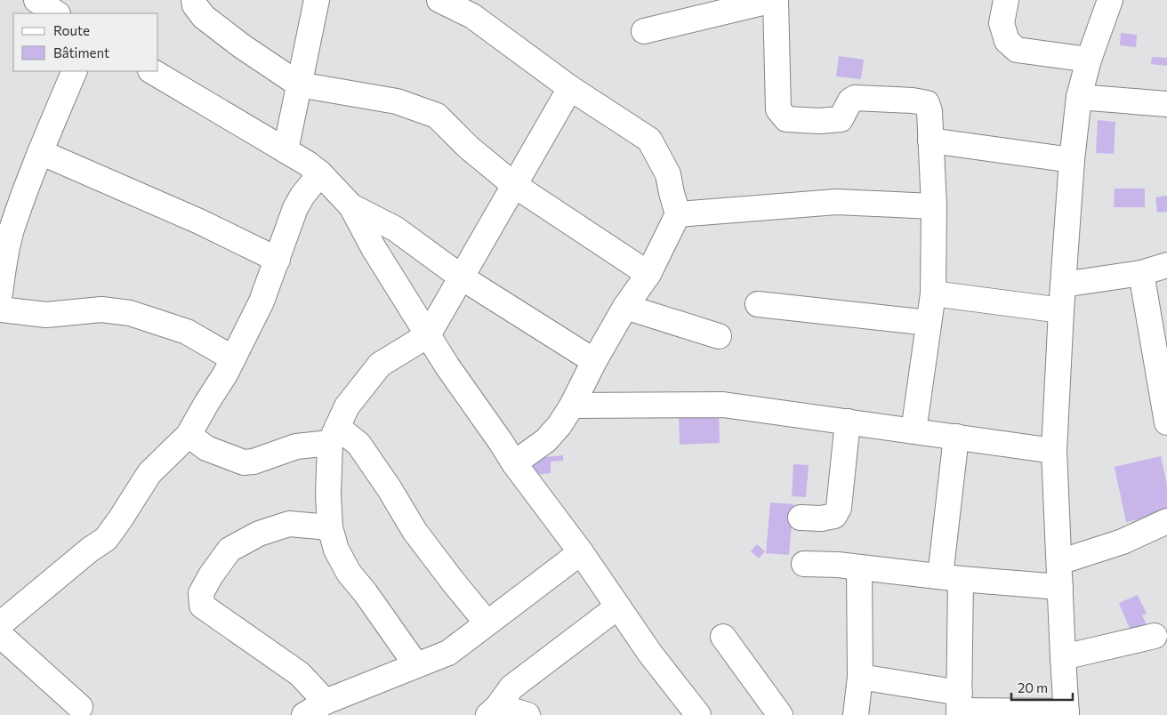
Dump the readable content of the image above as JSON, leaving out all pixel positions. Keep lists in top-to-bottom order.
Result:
{
  "legend": ["Route", "Bâtiment"],
  "scale_bar": "20 m"
}
